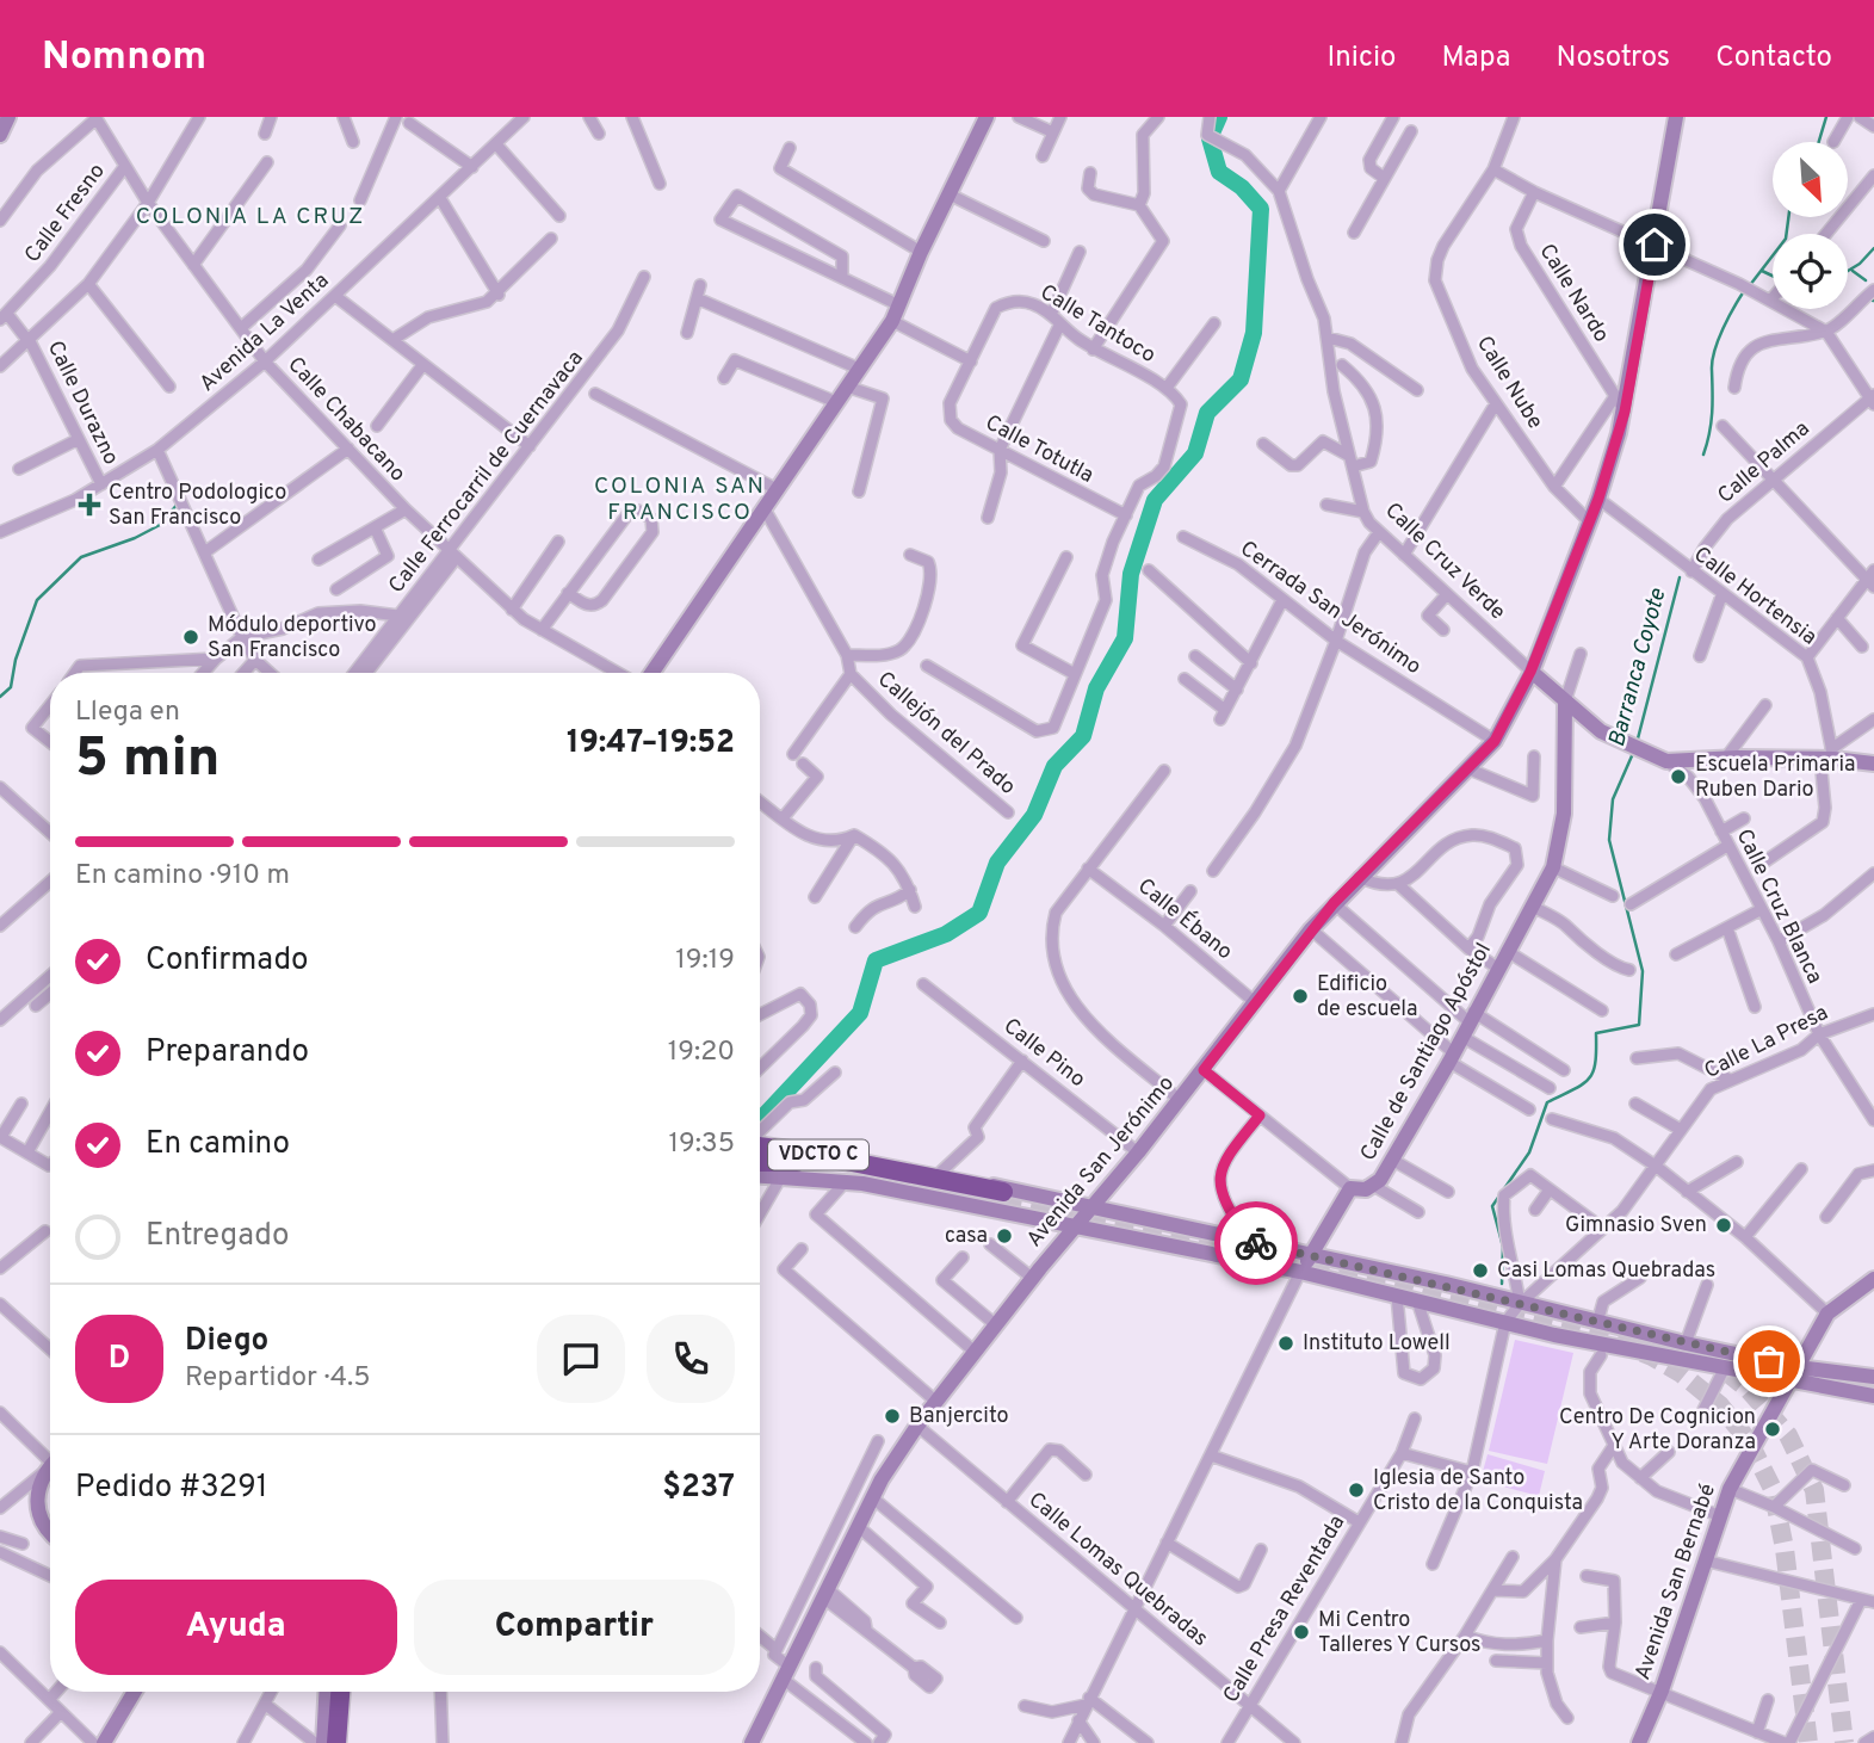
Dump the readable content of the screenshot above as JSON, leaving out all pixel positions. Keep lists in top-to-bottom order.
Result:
{
  "streets": {
    "highway": ["VDCTO C"],
    "main road": [
      "Calle Cruz Verde",
      "Calle de Santiago Apóstol",
      "Avenida San Jerónimo",
      "Avenida San Bernabé"
    ],
    "street": [
      "Calle Fresno",
      "Calle Nardo",
      "Calle Tantoco",
      "Avenida La Venta",
      "Calle Nube",
      "Calle Durazno",
      "Calle Chabacano",
      "Calle Totutla",
      "Calle Palma",
      "Calle Ferrocarril de Cuernavaca",
      "Calle Hortensia",
      "Cerrada San Jerónimo",
      "Callejón del Prado",
      "Calle Cruz Blanca",
      "Calle Ébano",
      "Calle La Presa",
      "Calle Pino",
      "Calle Lomas Quebradas",
      "Calle Presa Reventada"
    ]
  },
  "crossings": [
    ["Calle Fresno", "Calle Durazno"],
    ["Calle Fresno", "Calle Chabacano"],
    ["Calle Nardo", "Avenida San Jerónimo"],
    ["Calle Tantoco", "Calle Totutla"],
    ["Avenida La Venta", "Calle Durazno"],
    ["Avenida La Venta", "Calle Chabacano"],
    ["Calle Nube", "Avenida San Jerónimo"],
    ["Calle Chabacano", "Calle Ferrocarril de Cuernavaca"],
    ["Calle Palma", "Calle Hortensia"],
    ["Calle Cruz Verde", "Calle Hortensia"],
    ["Calle Cruz Verde", "Calle Cruz Blanca"],
    ["Calle Cruz Verde", "Calle de Santiago Apóstol"],
    ["Calle Cruz Verde", "Avenida San Jerónimo"],
    ["Calle Hortensia", "Avenida San Jerónimo"],
    ["Cerrada San Jerónimo", "Avenida San Jerónimo"],
    ["Calle Cruz Blanca", "Calle La Presa"],
    ["Calle Ébano", "Avenida San Jerónimo"],
    ["Calle Pino", "Avenida San Jerónimo"],
    ["Avenida San Jerónimo", "Calle Lomas Quebradas"],
    ["Calle Lomas Quebradas", "Calle Presa Reventada"]
  ],
  "districts": ["COLONIA LA CRUZ", "COLONIA SAN FRANCISCO"],
  "water": ["Barranca Coyote"],
  "places": {
    "health": ["Centro Podologico San Francisco"],
    "other": [
      "Módulo deportivo San Francisco",
      "Escuela Primaria Ruben Dario",
      "Edificio de escuela",
      "Gimnasio Sven",
      "casa",
      "Casi Lomas Quebradas",
      "Instituto Lowell",
      "Banjercito",
      "Centro De Cognicion Y Arte Doranza",
      "Iglesia de Santo Cristo de la Conquista",
      "Mi Centro Talleres Y Cursos"
    ]
  },
  "north": "bottom right",
  "page": {
    "header": "Nomnom",
    "nav": [
      "Inicio",
      "Mapa",
      "Nosotros",
      "Contacto"
    ],
    "heading": ["5 min", "Llega en", "19:47–19:52"],
    "panel": [
      "Diego",
      "Repartidor · 4.5",
      "Pedido #3291",
      "$237"
    ],
    "bar": "En camino · 910 m",
    "list": [
      ["Confirmado", "19:19"],
      ["Preparando", "19:20"],
      ["En camino", "19:35"],
      "Entregado"
    ],
    "round": "D",
    "buttons": ["Ayuda", "Compartir"]
  }
}
